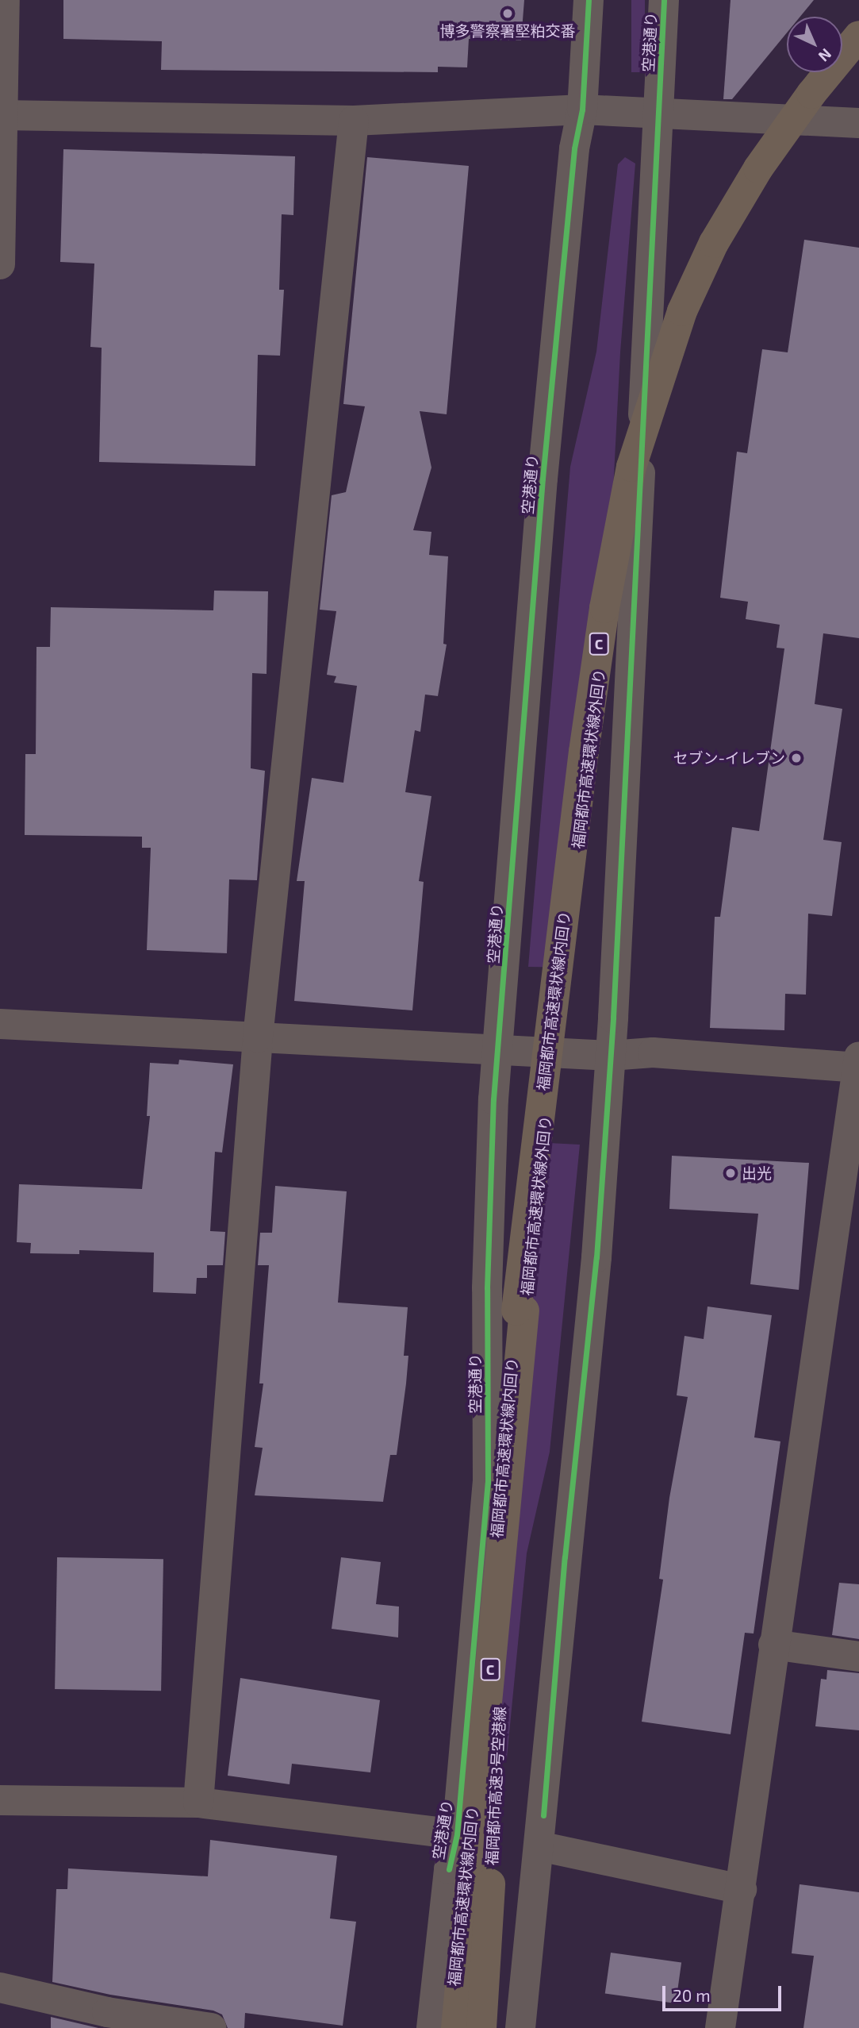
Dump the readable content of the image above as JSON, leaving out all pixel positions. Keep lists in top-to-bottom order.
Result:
{
  "streets": {
    "highway": [
      "C",
      "福岡都市高速環状線外回り",
      "福岡都市高速環状線内回り",
      "福岡都市高速3号空港線"
    ],
    "street": ["空港通り"]
  },
  "crossings": [
    ["福岡都市高速環状線外回り", "福岡都市高速環状線内回り"],
    ["福岡都市高速環状線外回り", "福岡都市高速3号空港線"],
    ["福岡都市高速環状線内回り", "福岡都市高速3号空港線"]
  ],
  "places": ["博多警察署堅粕交番", "セブン-イレブン", "出光"],
  "scale_bar": "20 m",
  "north": "bottom right"
}
